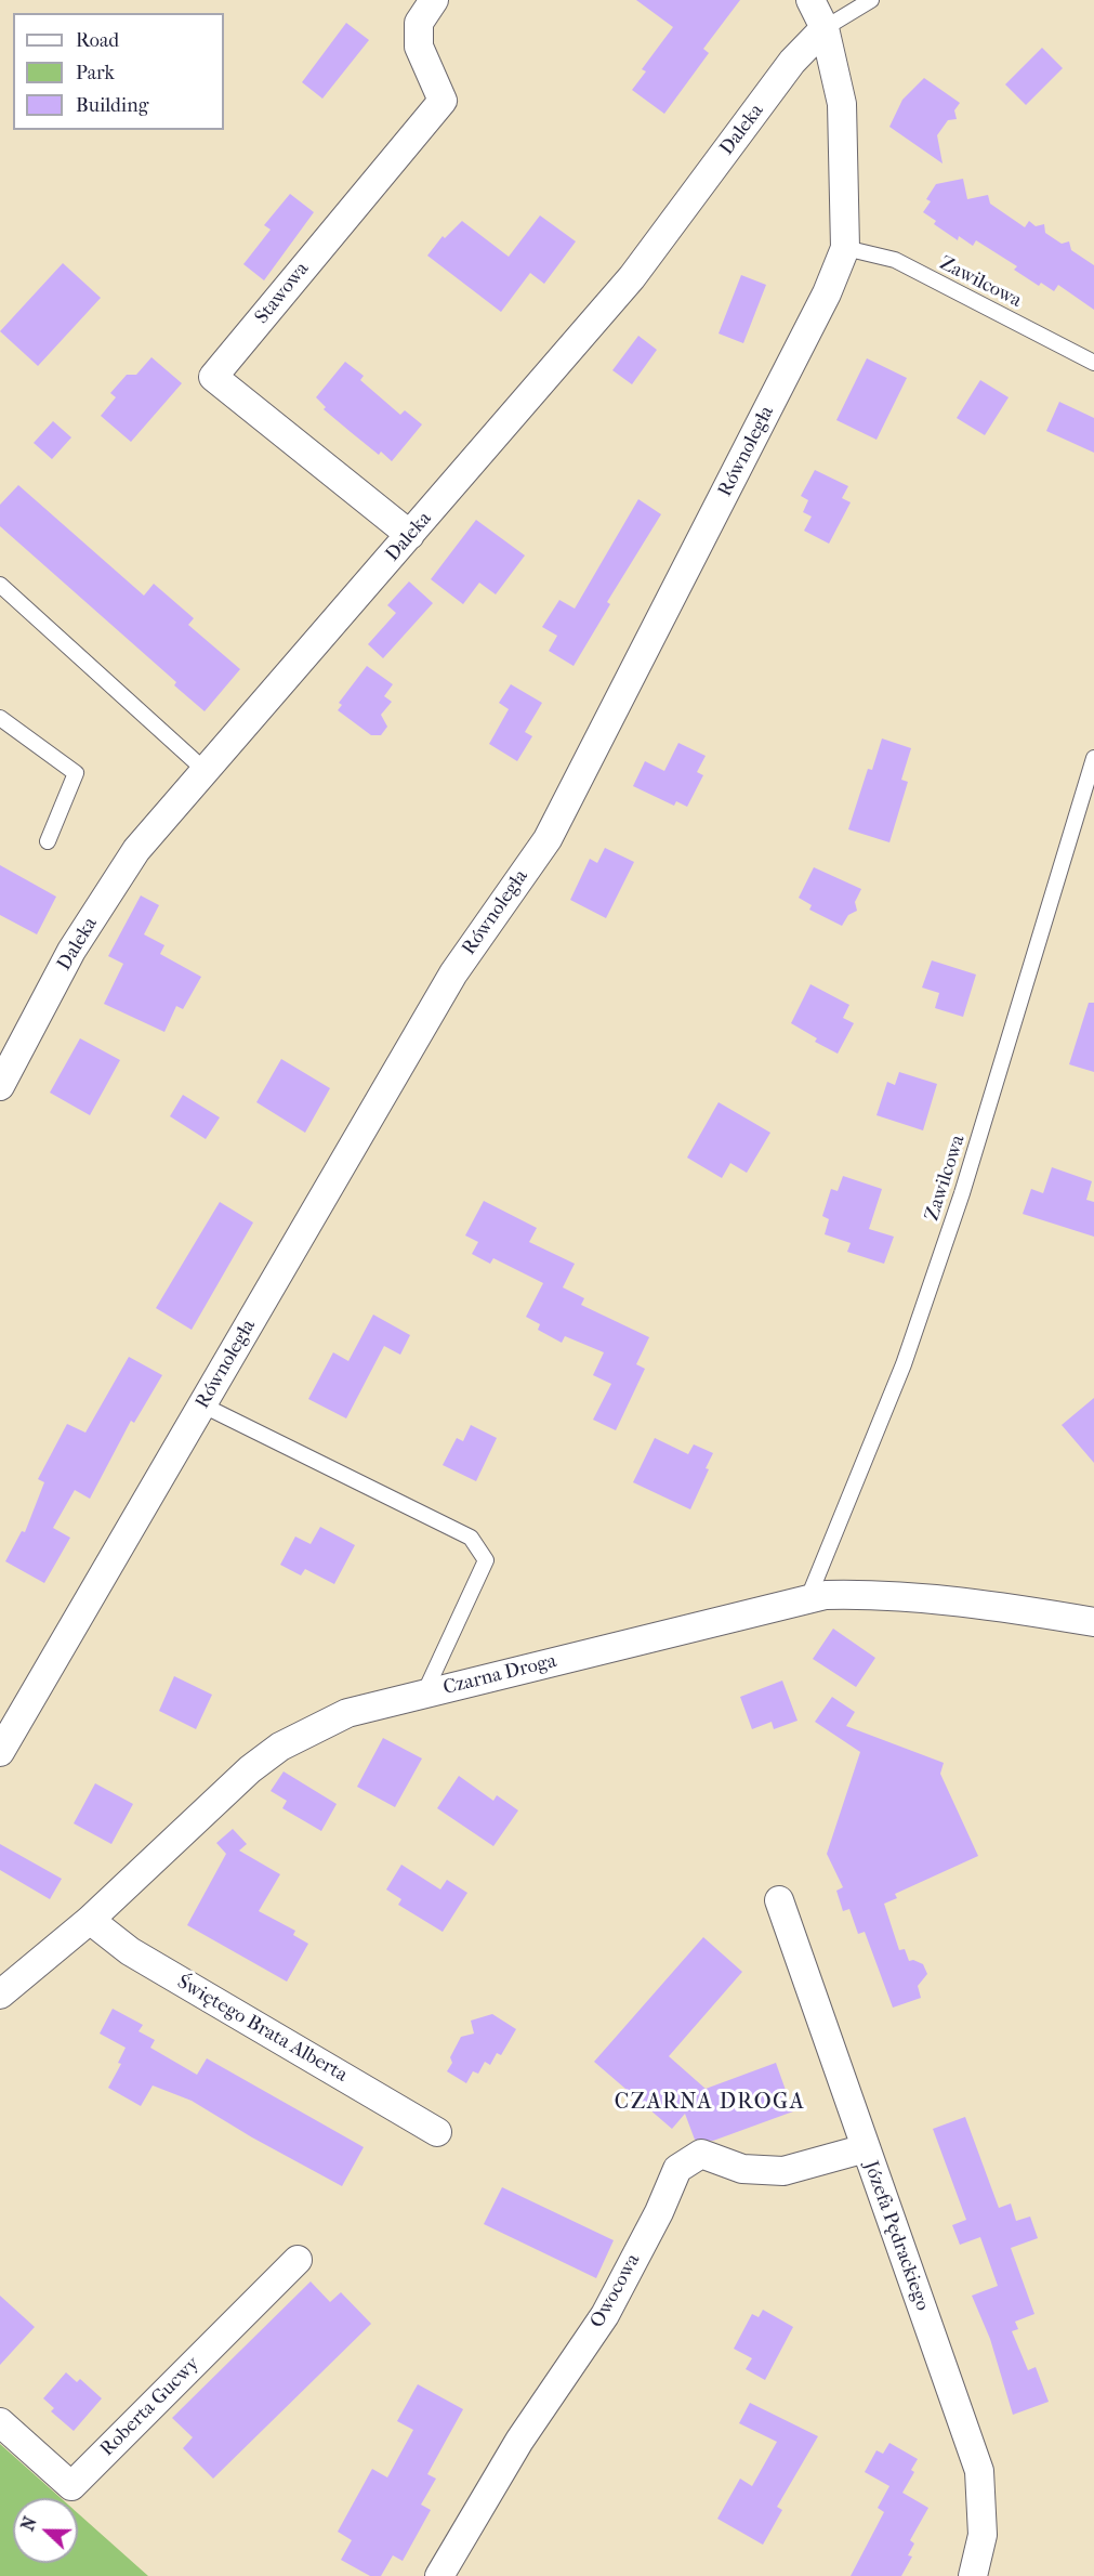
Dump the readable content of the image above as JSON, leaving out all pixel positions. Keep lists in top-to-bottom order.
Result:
{
  "streets": {
    "street": [
      "Daleka",
      "Stawowa",
      "Równoległa",
      "Czarna Droga",
      "Świętego Brata Alberta",
      "Józefa Pędrackiego",
      "Owocowa",
      "Roberta Gucwy"
    ],
    "lane": ["Zawilcowa"]
  },
  "crossings": [
    ["Daleka", "Stawowa"],
    ["Daleka", "Równoległa"],
    ["Zawilcowa", "Równoległa"],
    ["Zawilcowa", "Czarna Droga"],
    ["Czarna Droga", "Świętego Brata Alberta"],
    ["Józefa Pędrackiego", "Owocowa"]
  ],
  "districts": ["CZARNA DROGA"],
  "legend": ["Road", "Park", "Building"],
  "north": "left"
}
